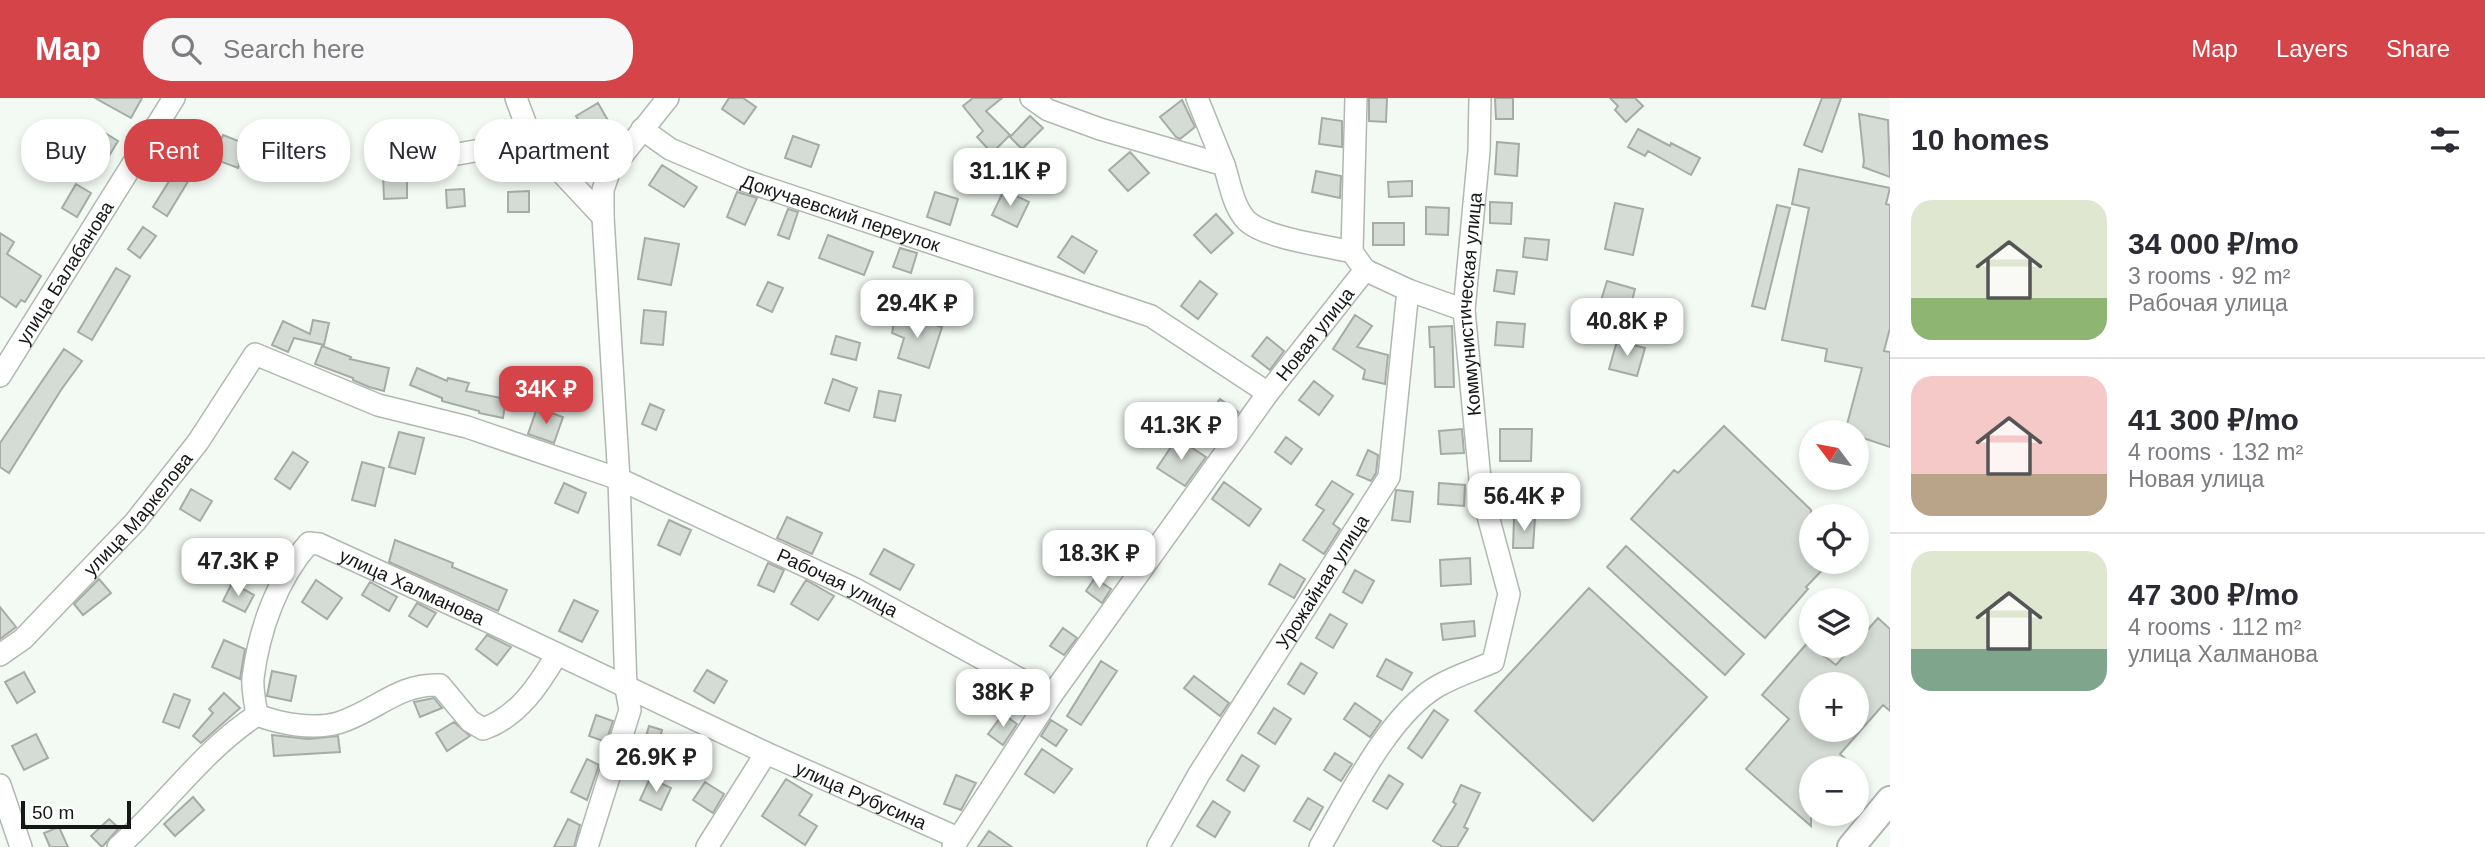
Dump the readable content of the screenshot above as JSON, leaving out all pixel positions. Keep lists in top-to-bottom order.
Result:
{
  "streets": {
    "street": [
      "Докучаевский переулок",
      "улица Балабанова",
      "Коммунистическая улица",
      "Новая улица",
      "улица Маркелова",
      "Урожайная улица",
      "Рабочая улица",
      "улица Халманова",
      "улица Рубусина"
    ]
  },
  "crossings": [
    ["Докучаевский переулок", "Новая улица"],
    ["Коммунистическая улица", "Новая улица"],
    ["Новая улица", "Урожайная улица"],
    ["Новая улица", "Рабочая улица"],
    ["Новая улица", "улица Рубусина"],
    ["улица Маркелова", "Рабочая улица"],
    ["улица Халманова", "улица Рубусина"]
  ],
  "scale_bar": "50 m",
  "north": "top left",
  "page": {
    "header": "Map",
    "search": "Search here",
    "nav": ["Map", "Layers", "Share"],
    "heading": "10 homes",
    "chip": [
      "Buy",
      "Rent",
      "Filters",
      "New",
      "Apartment"
    ],
    "price": [
      "31.1K ₽",
      "29.4K ₽",
      "40.8K ₽",
      "34K ₽",
      "41.3K ₽",
      "56.4K ₽",
      "18.3K ₽",
      "47.3K ₽",
      "38K ₽",
      "26.9K ₽"
    ],
    "list": [
      {
        "name": "34 000 ₽/mo",
        "note": "3 rooms · 92 m² · Рабочая улица"
      },
      {
        "name": "41 300 ₽/mo",
        "note": "4 rooms · 132 m² · Новая улица"
      },
      {
        "name": "47 300 ₽/mo",
        "note": "4 rooms · 112 m² · улица Халманова"
      }
    ],
    "map_buttons": ["+", "−"],
    "scale": "50 m"
  }
}
